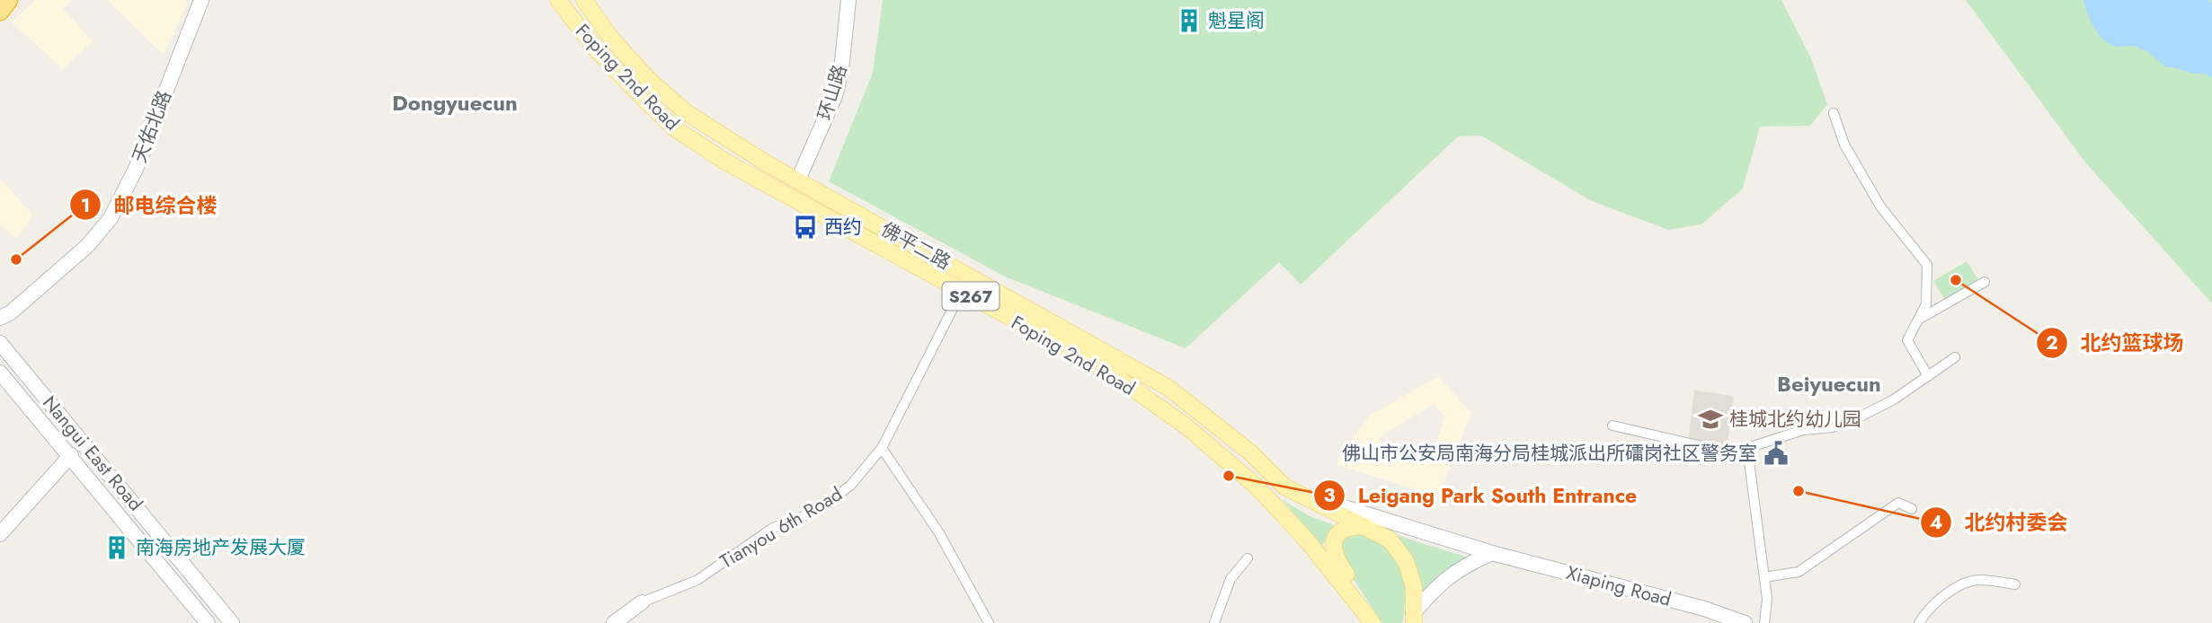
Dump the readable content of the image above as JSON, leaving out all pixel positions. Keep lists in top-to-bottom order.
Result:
{
  "streets": {
    "main road": [
      "Foping 2nd Road",
      "环山路",
      "天佑北路",
      "佛平二路",
      "S267",
      "Nangui East Road",
      "Tianyou 6th Road",
      "Xiaping Road"
    ]
  },
  "crossings": [
    ["Foping 2nd Road", "Tianyou 6th Road"],
    ["环山路", "佛平二路"],
    ["佛平二路", "Xiaping Road"]
  ],
  "districts": ["Dongyuecun", "Beiyuecun"],
  "places": {
    "building": ["魁星阁", "南海房地产发展大厦"],
    "bus stop": ["西约"],
    "other": [
      "邮电综合楼",
      "北约篮球场",
      "Leigang Park South Entrance",
      "北约村委会"
    ],
    "school or university": ["桂城北约幼儿园"],
    "public building": ["佛山市公安局南海分局桂城派出所礌岗社区警务室"]
  }
}
